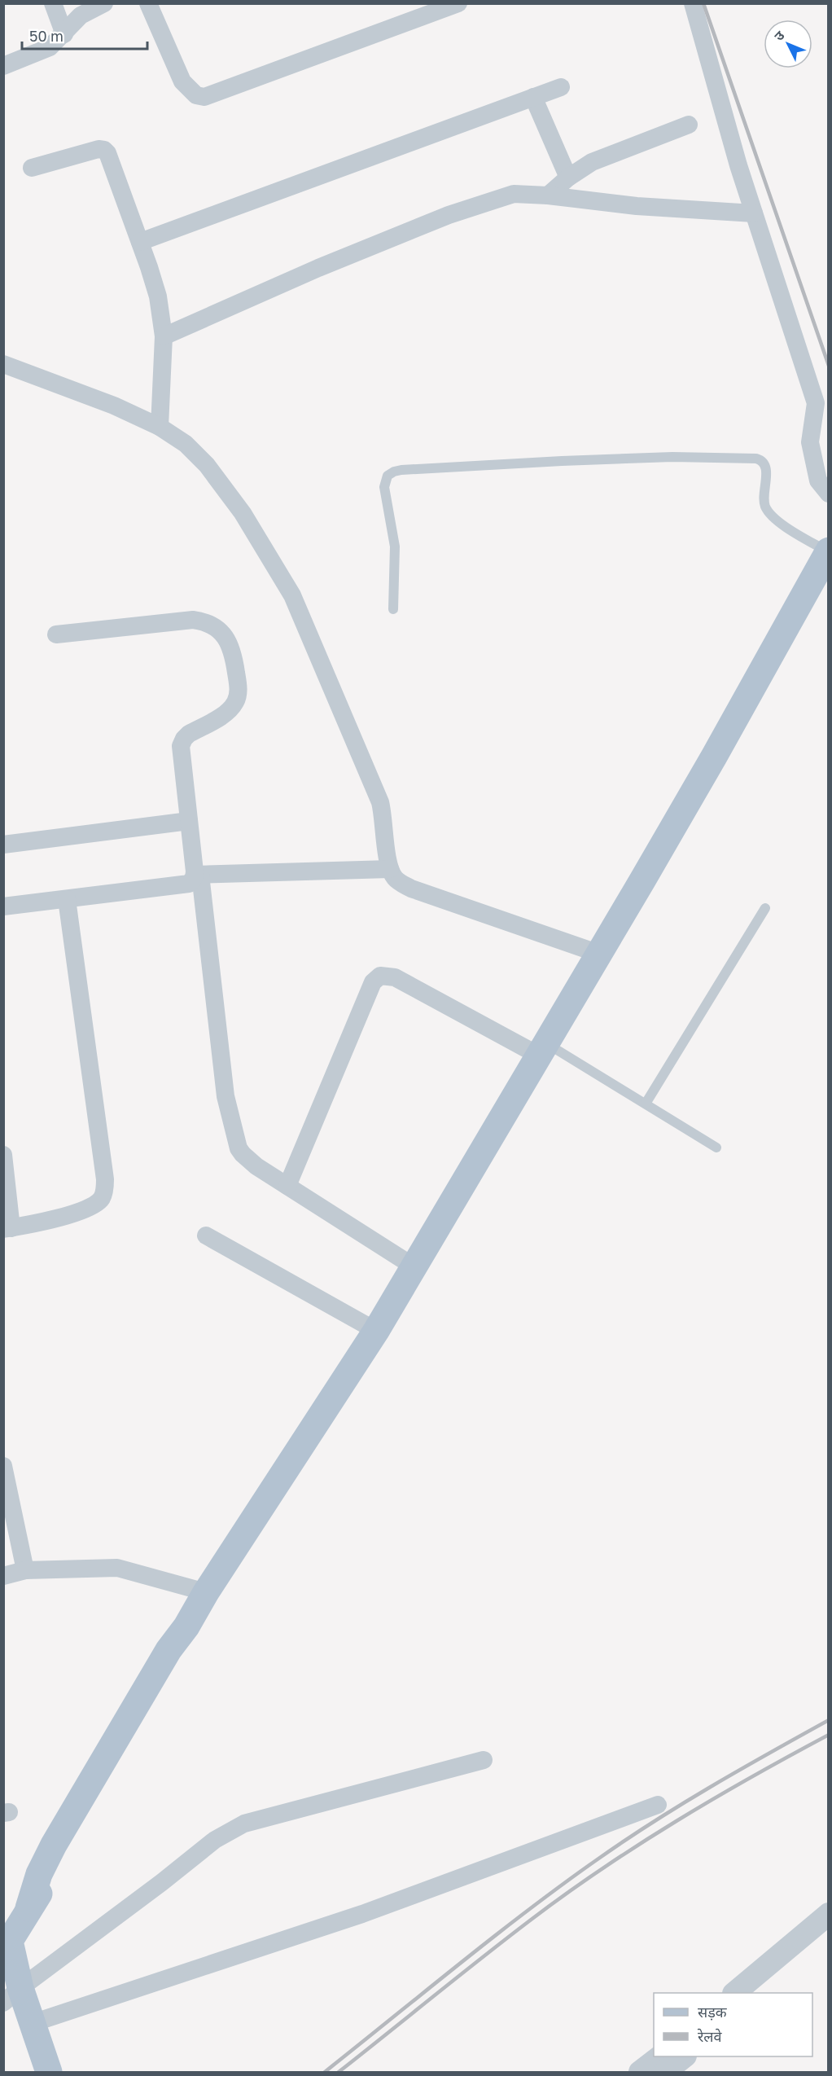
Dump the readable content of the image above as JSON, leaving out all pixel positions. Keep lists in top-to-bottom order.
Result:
{
  "legend": ["सड़क", "रेलवे"],
  "scale_bar": "50 m",
  "north": "top left"
}
